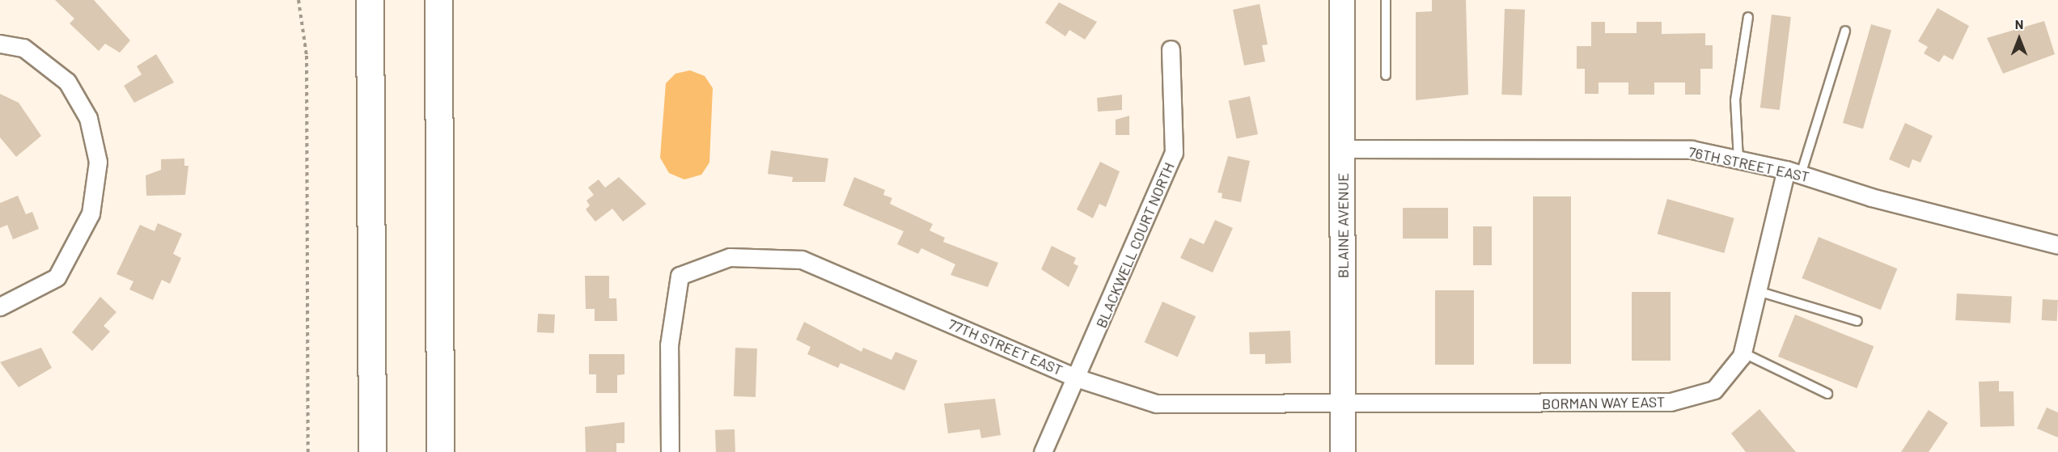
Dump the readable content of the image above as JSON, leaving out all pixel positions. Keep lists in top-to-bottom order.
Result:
{
  "streets": {
    "street": [
      "76TH STREET EAST",
      "BLAINE AVENUE",
      "BLACKWELL COURT NORTH",
      "77TH STREET EAST",
      "BORMAN WAY EAST"
    ]
  },
  "crossings": [
    ["76TH STREET EAST", "BLAINE AVENUE"],
    ["76TH STREET EAST", "BORMAN WAY EAST"],
    ["BLAINE AVENUE", "77TH STREET EAST"],
    ["BLAINE AVENUE", "BORMAN WAY EAST"],
    ["BLACKWELL COURT NORTH", "77TH STREET EAST"],
    ["77TH STREET EAST", "BORMAN WAY EAST"]
  ],
  "north": "top"
}
